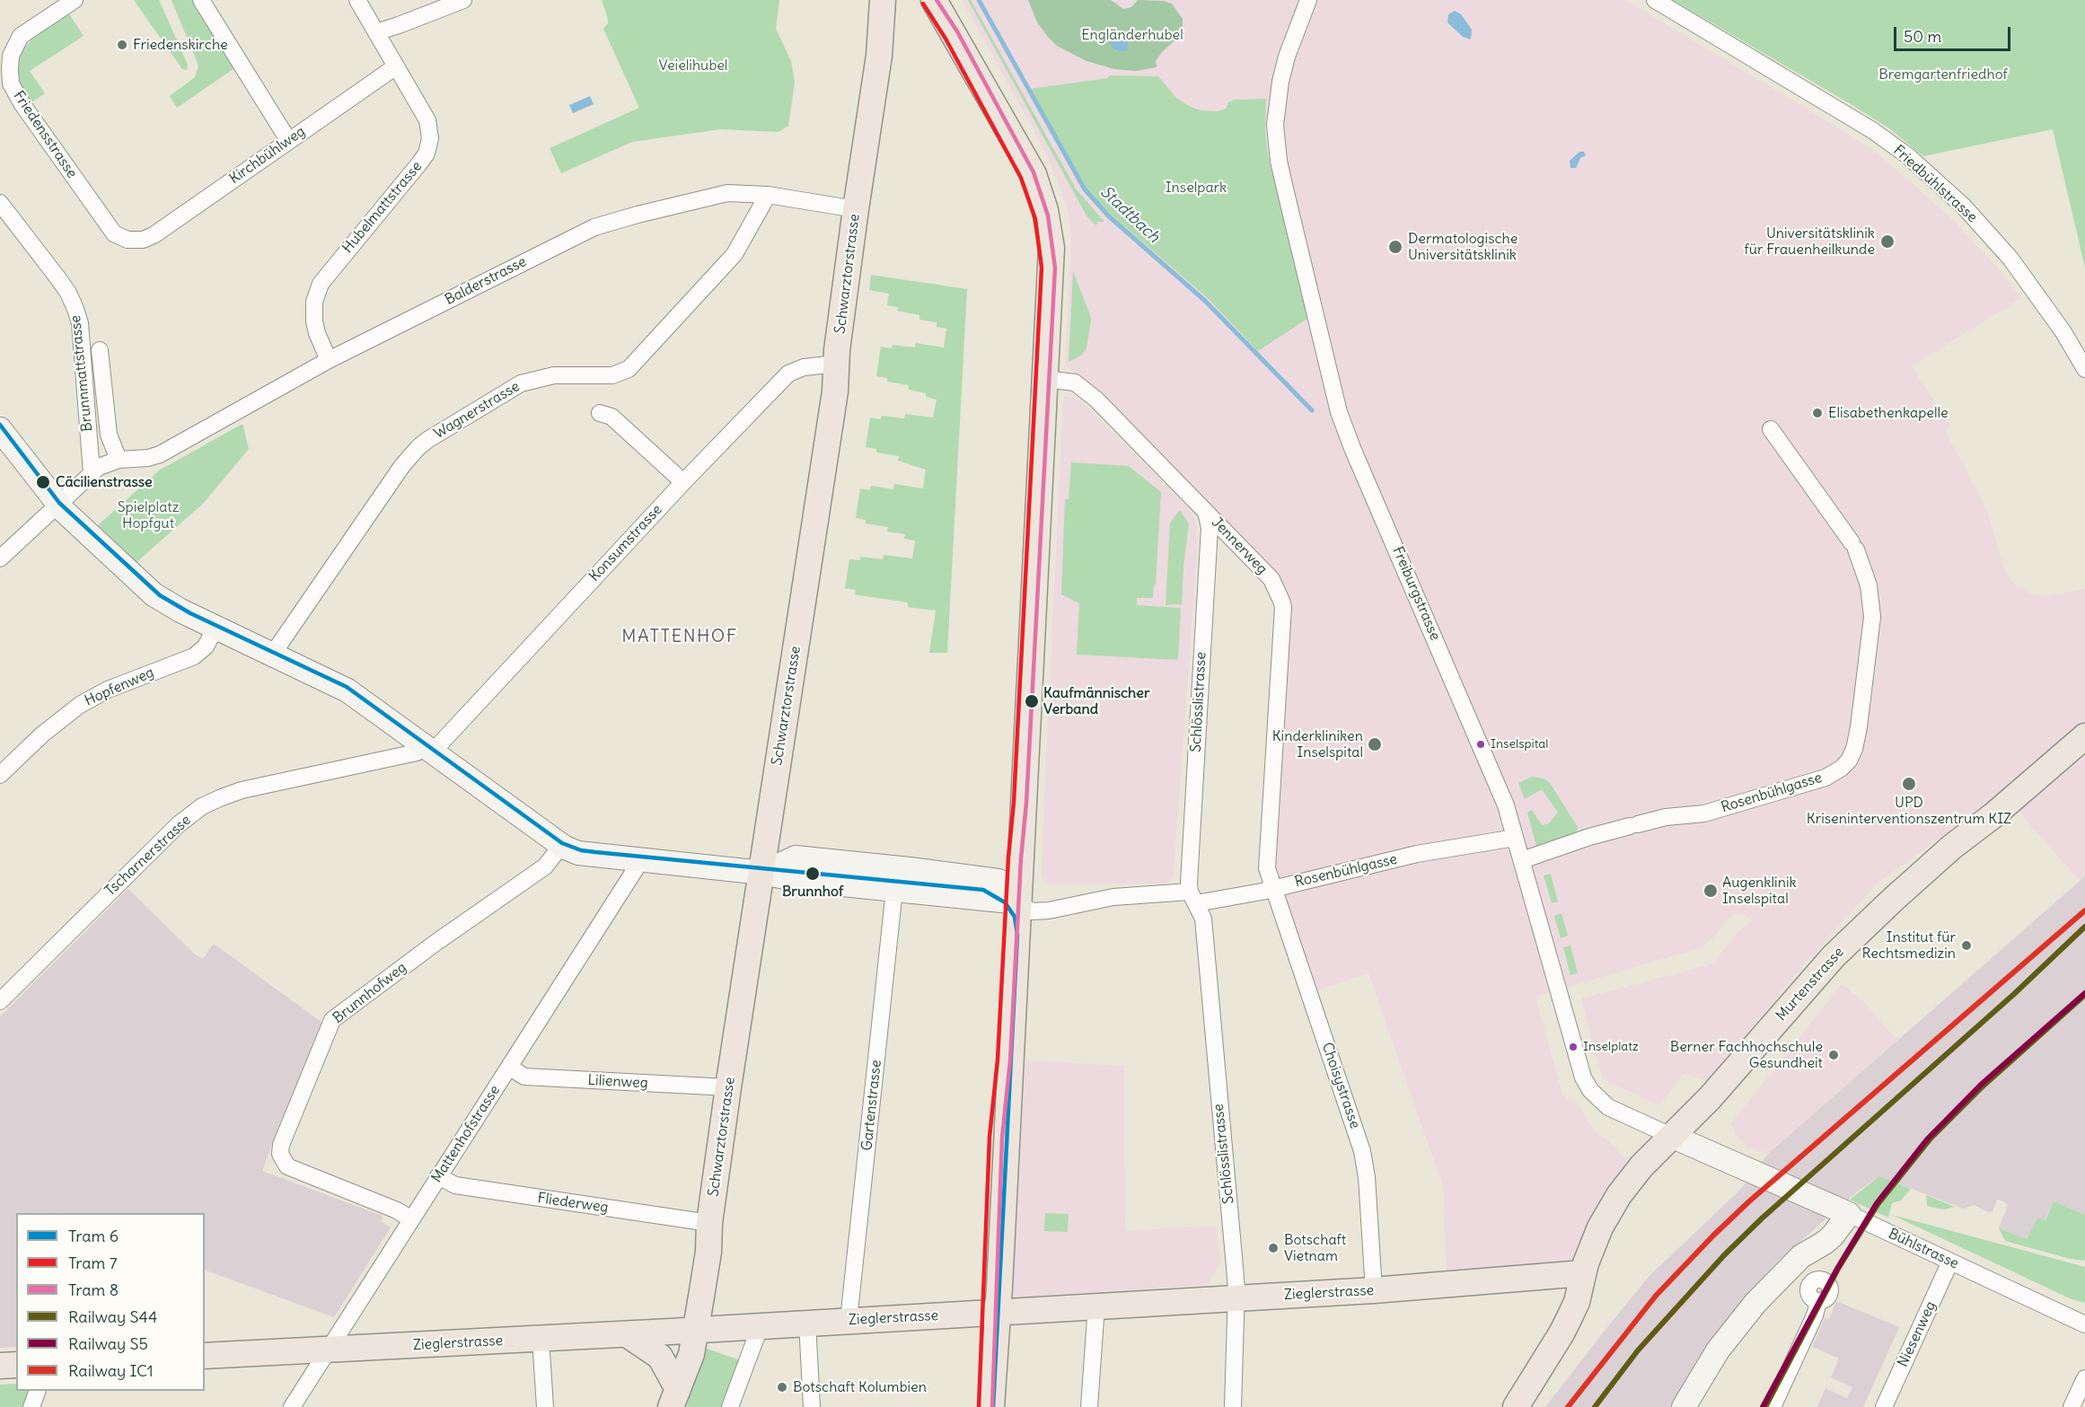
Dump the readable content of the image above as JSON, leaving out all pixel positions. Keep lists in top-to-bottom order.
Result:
{
  "streets": {
    "main road": ["Schwarztorstrasse", "Murtenstrasse", "Zieglerstrasse"],
    "street": [
      "Friedensstrasse",
      "Kirchbühlweg",
      "Friedbühlstrasse",
      "Hubelmattstrasse",
      "Balderstrasse",
      "Brunnmattstrasse",
      "Wagnerstrasse",
      "Konsumstrasse",
      "Jennerweg",
      "Freiburgstrasse",
      "Hopfenweg",
      "Schlösslistrasse",
      "Rosenbühlgasse",
      "Tscharnerstrasse",
      "Brunnhofweg",
      "Lilienweg",
      "Choisystrasse",
      "Gartenstrasse",
      "Mattenhofstrasse",
      "Fliederweg",
      "Bühlstrasse",
      "Niesenweg"
    ]
  },
  "crossings": [
    ["Friedensstrasse", "Kirchbühlweg"],
    ["Kirchbühlweg", "Hubelmattstrasse"],
    ["Hubelmattstrasse", "Balderstrasse"],
    ["Schwarztorstrasse", "Balderstrasse"],
    ["Schwarztorstrasse", "Konsumstrasse"],
    ["Schwarztorstrasse", "Lilienweg"],
    ["Schwarztorstrasse", "Fliederweg"],
    ["Schwarztorstrasse", "Zieglerstrasse"],
    ["Balderstrasse", "Wagnerstrasse"],
    ["Konsumstrasse", "Tscharnerstrasse"],
    ["Jennerweg", "Schlösslistrasse"],
    ["Jennerweg", "Rosenbühlgasse"],
    ["Jennerweg", "Choisystrasse"],
    ["Freiburgstrasse", "Rosenbühlgasse"],
    ["Freiburgstrasse", "Murtenstrasse"],
    ["Freiburgstrasse", "Bühlstrasse"],
    ["Schlösslistrasse", "Zieglerstrasse"],
    ["Rosenbühlgasse", "Choisystrasse"],
    ["Murtenstrasse", "Bühlstrasse"],
    ["Murtenstrasse", "Zieglerstrasse"],
    ["Brunnhofweg", "Mattenhofstrasse"],
    ["Lilienweg", "Mattenhofstrasse"],
    ["Choisystrasse", "Zieglerstrasse"],
    ["Gartenstrasse", "Zieglerstrasse"],
    ["Mattenhofstrasse", "Fliederweg"],
    ["Mattenhofstrasse", "Zieglerstrasse"],
    ["Bühlstrasse", "Niesenweg"]
  ],
  "districts": ["MATTENHOF"],
  "water": ["Stadtbach"],
  "parks": [
    "Engländerhubel",
    "Veielihubel",
    "Bremgartenfriedhof",
    "Inselpark",
    "Spielplatz Hopfgut"
  ],
  "places": [
    "Friedenskirche",
    "Universitätsklinik für Frauenheilkunde",
    "Dermatologische Universitätsklinik",
    "Elisabethenkapelle",
    "Cäcilienstrasse",
    "Kaufmännischer Verband",
    "Kinderkliniken Inselspital",
    "Inselspital",
    "UPD Kriseninterventionszentrum KIZ",
    "Brunnhof",
    "Augenklinik Inselspital",
    "Institut für Rechtsmedizin",
    "Inselplatz",
    "Berner Fachhochschule Gesundheit",
    "Botschaft Vietnam",
    "Botschaft Kolumbien"
  ],
  "lines": [
    "tram line 8",
    "tram line 7",
    "tram line 6",
    "rail line IC1",
    "rail line S44",
    "rail line S5"
  ],
  "legend": [
    "Tram 6",
    "Tram 7",
    "Tram 8",
    "Railway S44",
    "Railway S5",
    "Railway IC1"
  ],
  "scale_bar": "50 m"
}
